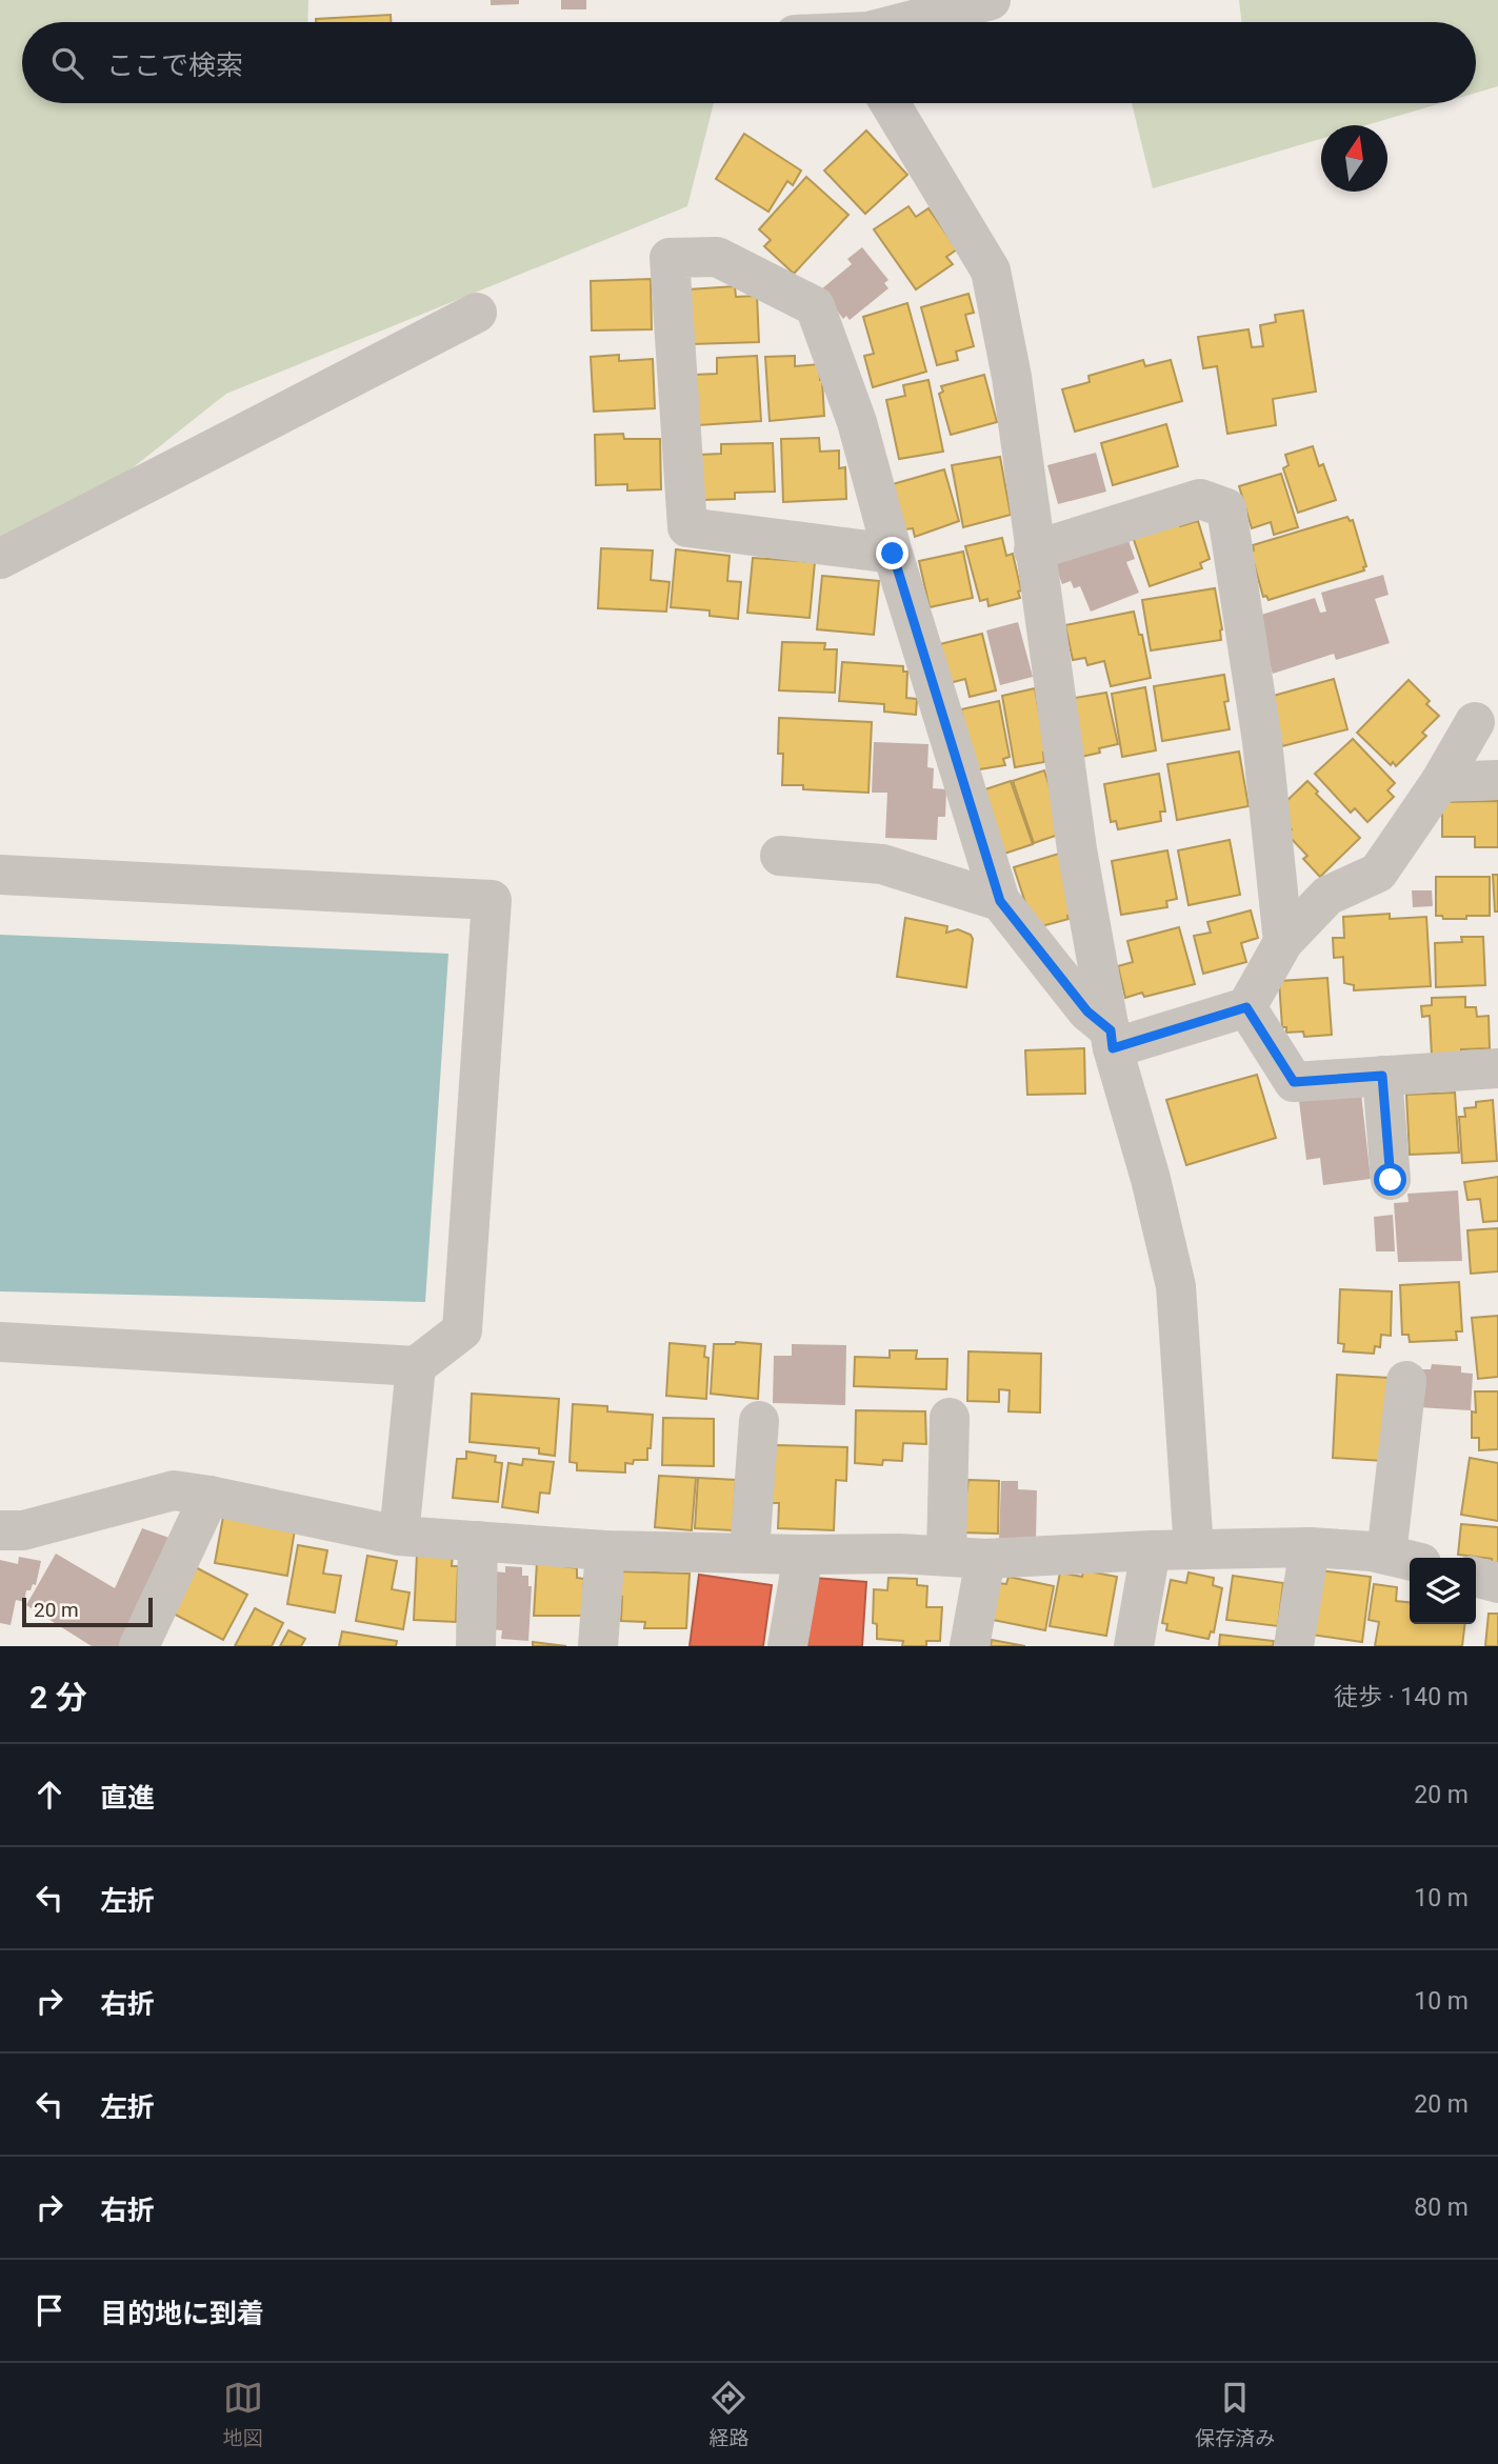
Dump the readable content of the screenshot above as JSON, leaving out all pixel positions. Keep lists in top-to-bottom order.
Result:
{
  "scale_bar": "20 m",
  "north": "top",
  "page": {
    "search": "ここで検索",
    "scale": "20 m",
    "heading": ["2 分", "徒歩 · 140 m"],
    "list": [
      ["直進", "20 m"],
      ["左折", "10 m"],
      ["右折", "10 m"],
      ["左折", "20 m"],
      ["右折", "80 m"],
      "目的地に到着"
    ],
    "nav": ["地図", "経路", "保存済み"]
  }
}
